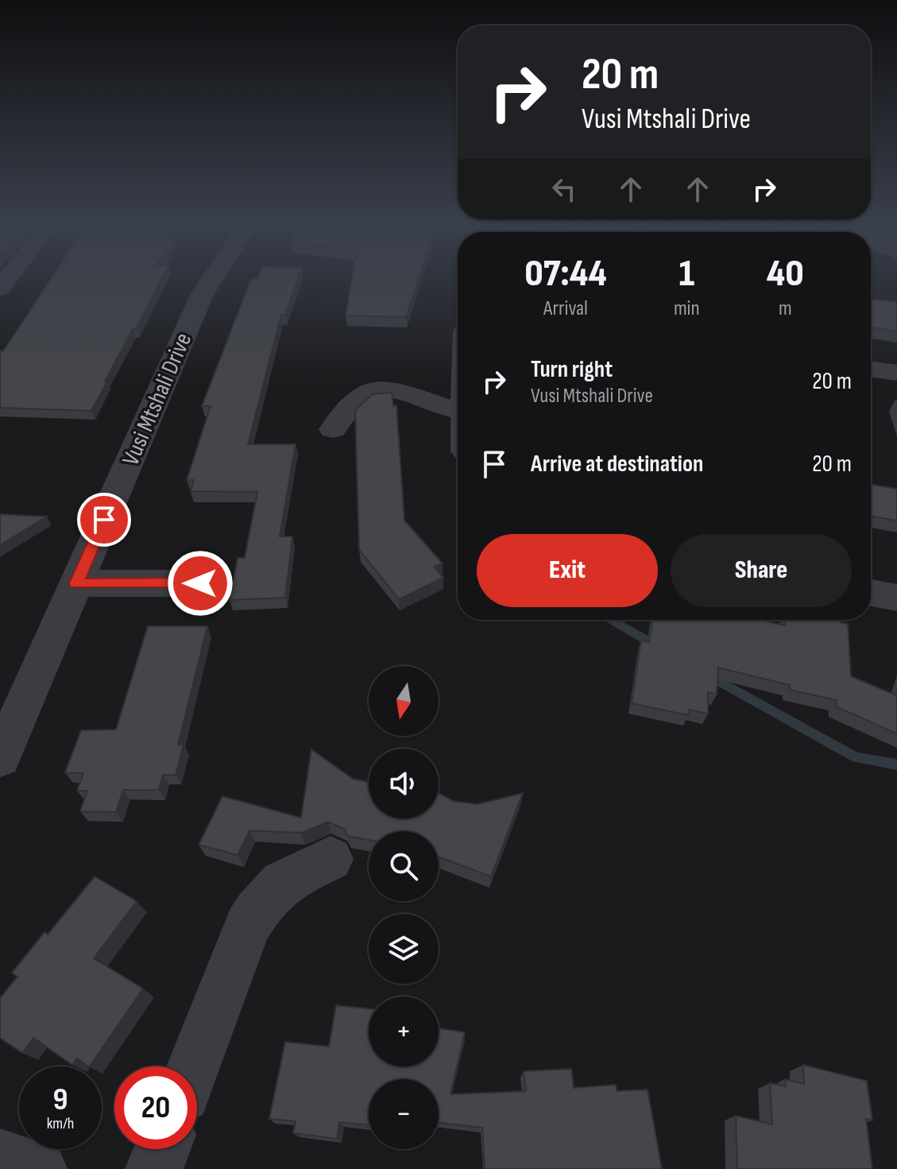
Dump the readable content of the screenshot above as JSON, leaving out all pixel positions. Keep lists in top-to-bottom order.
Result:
{
  "streets": {
    "street": ["Vusi Mtshali Drive"]
  },
  "north": "bottom",
  "page": {
    "turn": ["20 m", "Vusi Mtshali Drive"],
    "eta": [
      "07:44",
      "Arrival",
      "1",
      "min",
      "40",
      "m"
    ],
    "list": [
      {
        "name": "Turn right",
        "note": "Vusi Mtshali Drive",
        "value": "20 m"
      },
      {
        "name": "Arrive at destination",
        "value": "20 m"
      }
    ],
    "buttons": ["Exit", "Share"],
    "map_buttons": ["+", "−"],
    "speed": "9 km/h",
    "limit": "20"
  }
}
